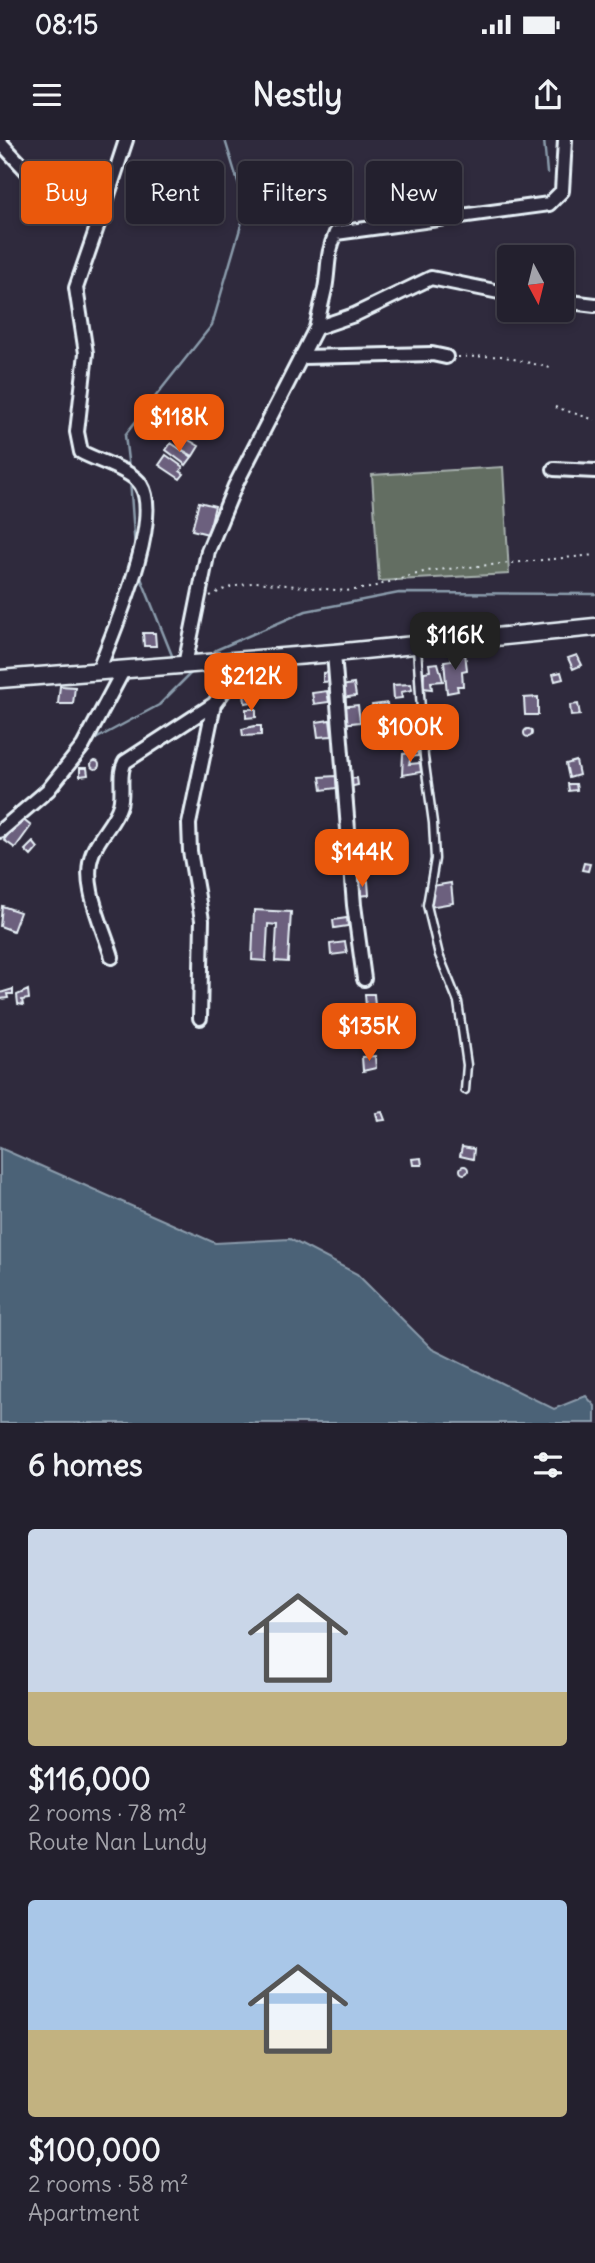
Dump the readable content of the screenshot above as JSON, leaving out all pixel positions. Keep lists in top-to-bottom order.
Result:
{
  "north": "bottom",
  "page": {
    "status": "08:15",
    "header": "Nestly",
    "chip": [
      "Buy",
      "Rent",
      "Filters",
      "New"
    ],
    "price": [
      "$118K",
      "$116K",
      "$212K",
      "$100K",
      "$144K",
      "$135K"
    ],
    "heading": "6 homes",
    "list": [
      {
        "name": "$116,000",
        "note": "2 rooms · 78 m² · Route Nan Lundy"
      },
      {
        "name": "$100,000",
        "note": "2 rooms · 58 m² · Apartment"
      }
    ]
  }
}
